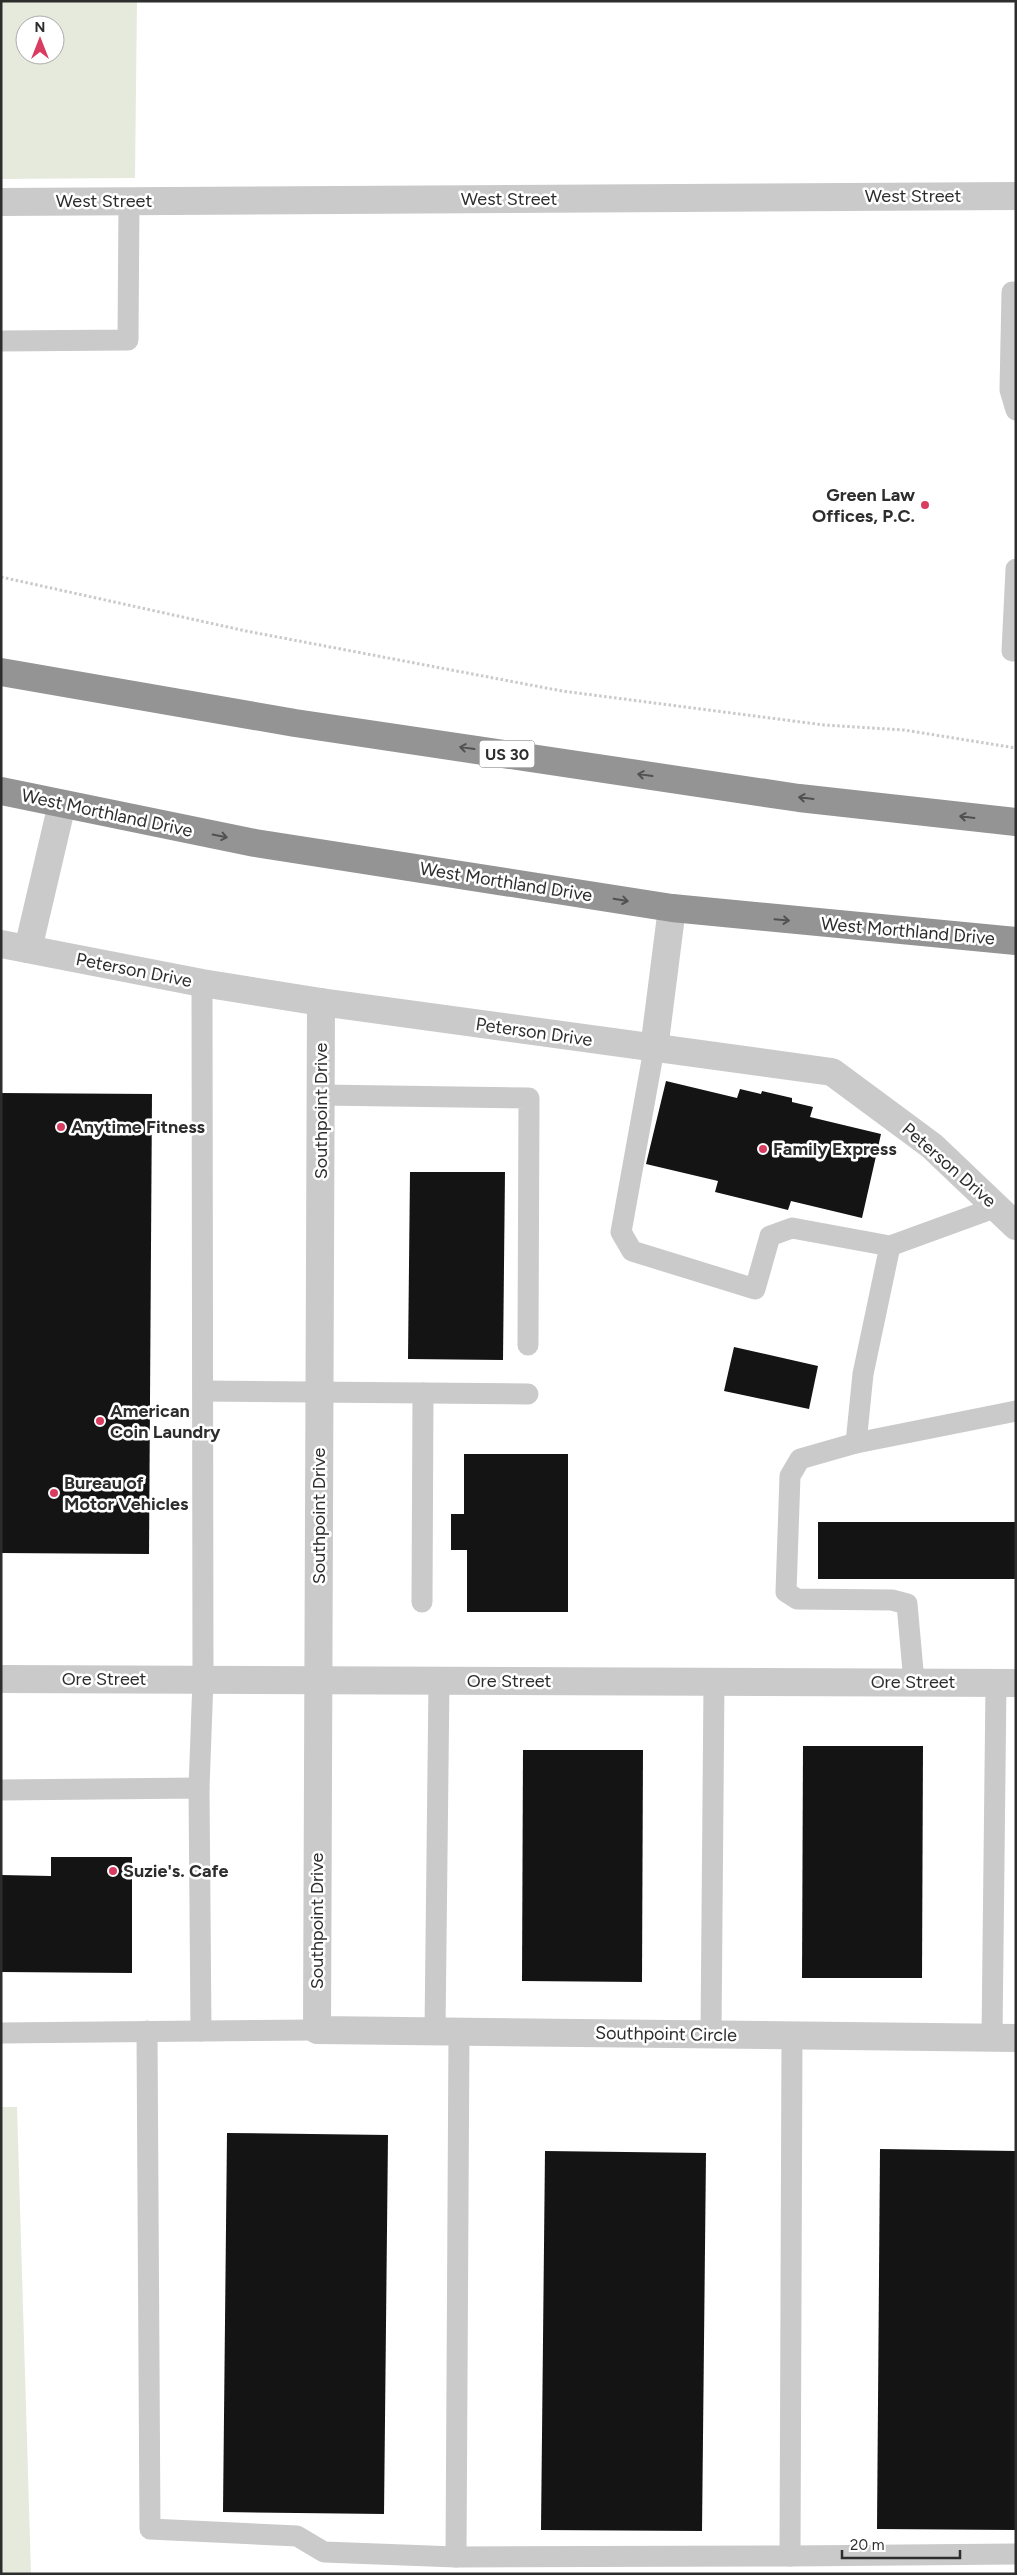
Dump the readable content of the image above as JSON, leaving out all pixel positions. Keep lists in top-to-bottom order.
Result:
{
  "streets": {
    "highway": ["US 30", "West Morthland Drive"],
    "street": [
      "West Street",
      "Peterson Drive",
      "Southpoint Drive",
      "Ore Street",
      "Southpoint Circle"
    ]
  },
  "crossings": [
    ["Peterson Drive", "Southpoint Drive"],
    ["Southpoint Drive", "Ore Street"],
    ["Southpoint Drive", "Southpoint Circle"]
  ],
  "places": [
    "Green Law Offices, P.C.",
    "Anytime Fitness",
    "Family Express",
    "American Coin Laundry",
    "Bureau of Motor Vehicles",
    "Suzie's. Cafe"
  ],
  "scale_bar": "20 m",
  "north": "top"
}
